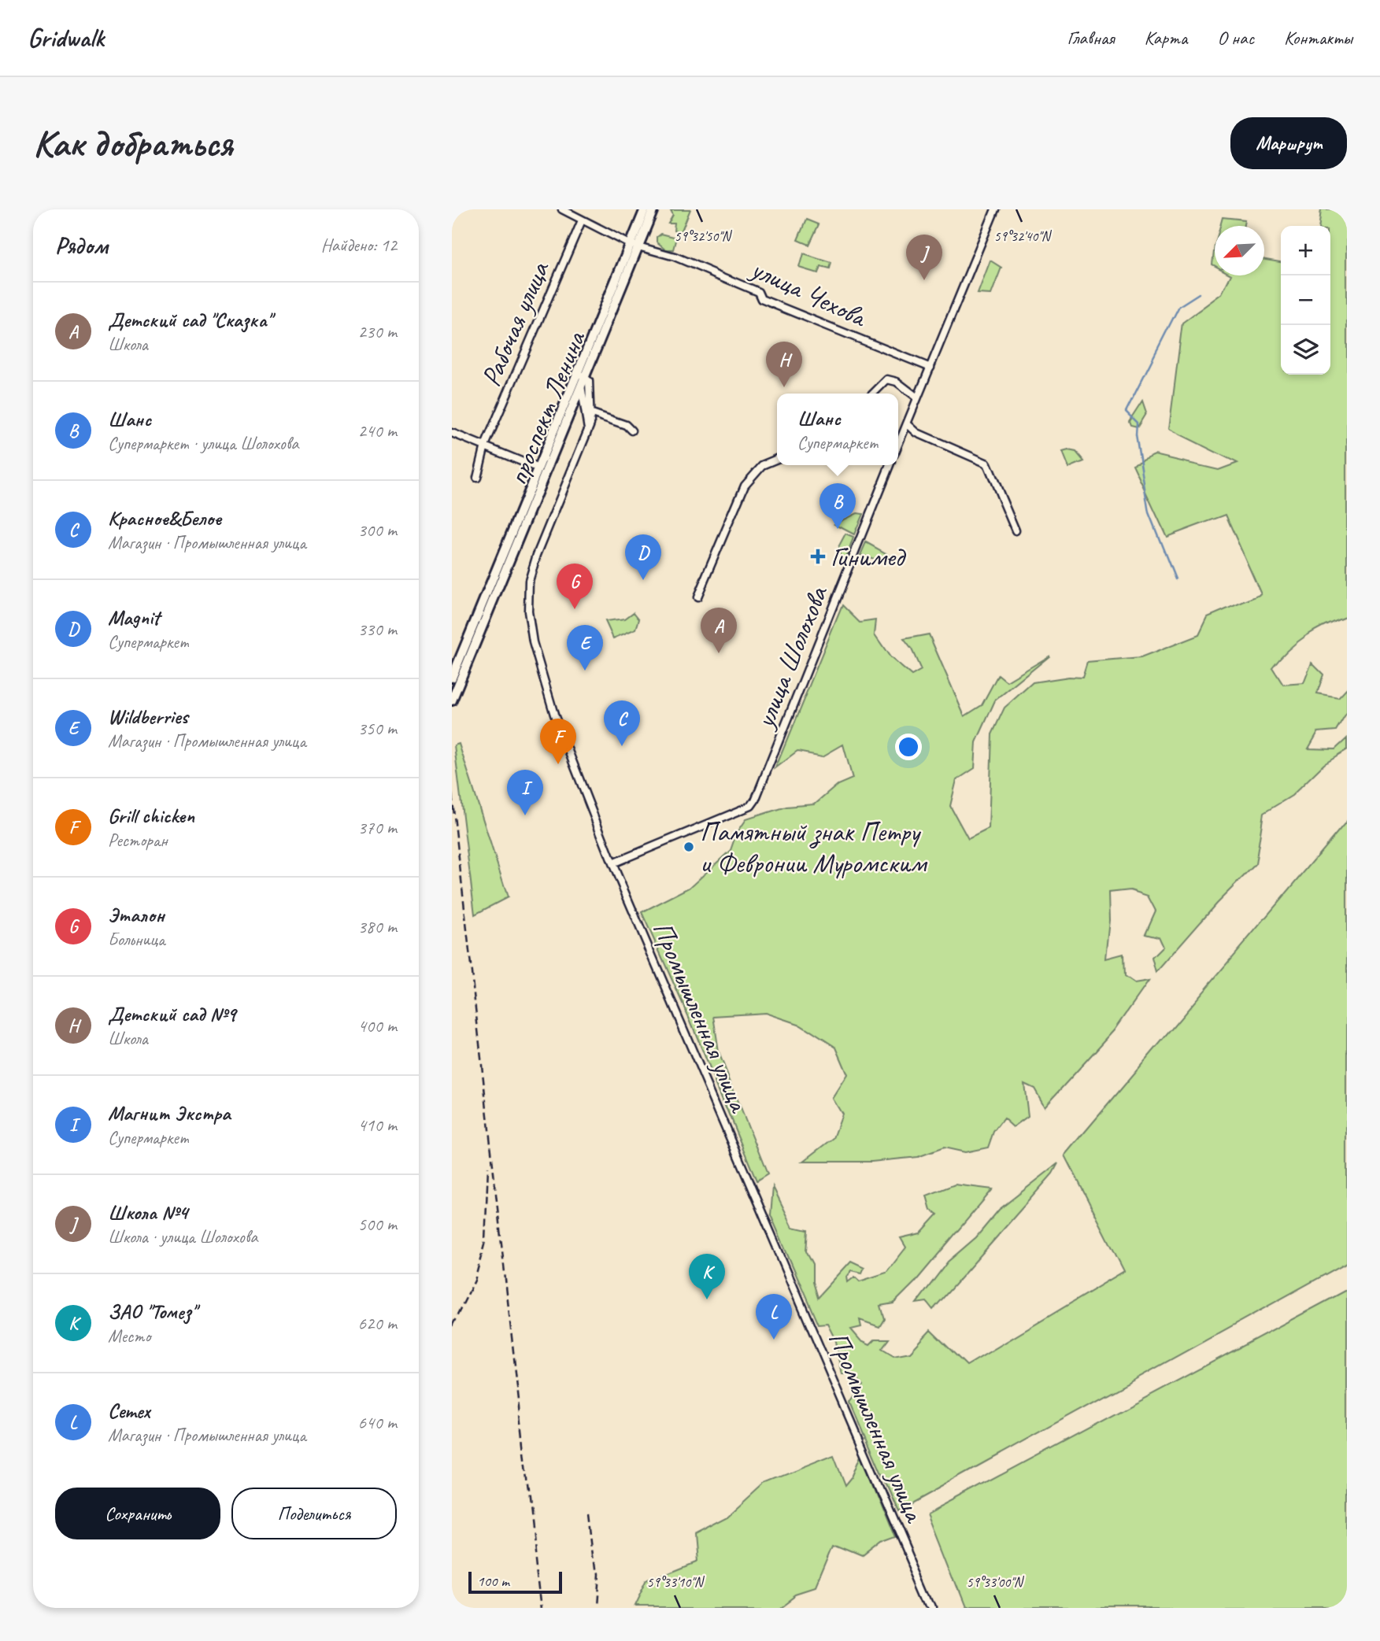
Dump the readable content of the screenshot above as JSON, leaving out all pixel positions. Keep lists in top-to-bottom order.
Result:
{
  "streets": {
    "main road": ["проспект Ленина"],
    "street": [
      "улица Чехова",
      "Рабочая улица",
      "улица Шолохова",
      "Промышленная улица"
    ]
  },
  "crossings": [
    ["улица Чехова", "Рабочая улица"],
    ["улица Чехова", "проспект Ленина"],
    ["проспект Ленина", "Промышленная улица"],
    ["улица Шолохова", "Промышленная улица"]
  ],
  "places": {
    "health": ["Гинимед"],
    "other": ["Памятный знак Петру и Февронии Муромским"]
  },
  "scale_bar": "100 m",
  "north": "bottom left",
  "page": {
    "header": "Gridwalk",
    "nav": [
      "Главная",
      "Карта",
      "О нас",
      "Контакты"
    ],
    "buttons": [
      "Маршрут",
      ["Сохранить", "Поделиться"]
    ],
    "title": "Как добраться",
    "heading": ["Рядом", "Найдено: 12"],
    "map_buttons": ["+", "−"],
    "pins": [
      "J",
      "H",
      "B",
      "D",
      "G",
      "A",
      "E",
      "C",
      "F",
      "I",
      "K",
      "L"
    ],
    "list": [
      {
        "mark": "A",
        "name": "Детский сад \"Сказка\"",
        "note": "Школа",
        "value": "230 m"
      },
      {
        "mark": "B",
        "name": "Шанс",
        "note": "Супермаркет · улица Шолохова",
        "value": "240 m"
      },
      {
        "mark": "C",
        "name": "Красное&Белое",
        "note": "Магазин · Промышленная улица",
        "value": "300 m"
      },
      {
        "mark": "D",
        "name": "Magnit",
        "note": "Супермаркет",
        "value": "330 m"
      },
      {
        "mark": "E",
        "name": "Wildberries",
        "note": "Магазин · Промышленная улица",
        "value": "350 m"
      },
      {
        "mark": "F",
        "name": "Grill chicken",
        "note": "Ресторан",
        "value": "370 m"
      },
      {
        "mark": "G",
        "name": "Эталон",
        "note": "Больница",
        "value": "380 m"
      },
      {
        "mark": "H",
        "name": "Детский сад №9",
        "note": "Школа",
        "value": "400 m"
      },
      {
        "mark": "I",
        "name": "Магнит Экстра",
        "note": "Супермаркет",
        "value": "410 m"
      },
      {
        "mark": "J",
        "name": "Школа №4",
        "note": "Школа · улица Шолохова",
        "value": "500 m"
      },
      {
        "mark": "K",
        "name": "ЗАО \"Томез\"",
        "note": "Место",
        "value": "620 m"
      },
      {
        "mark": "L",
        "name": "Cemex",
        "note": "Магазин · Промышленная улица",
        "value": "640 m"
      }
    ],
    "popup": ["Шанс", "Супермаркет"],
    "scale": "100 m"
  },
  "coordinates": [
    "59°32'50\"N",
    "59°32'40\"N",
    "59°33'10\"N",
    "59°33'00\"N"
  ]
}
